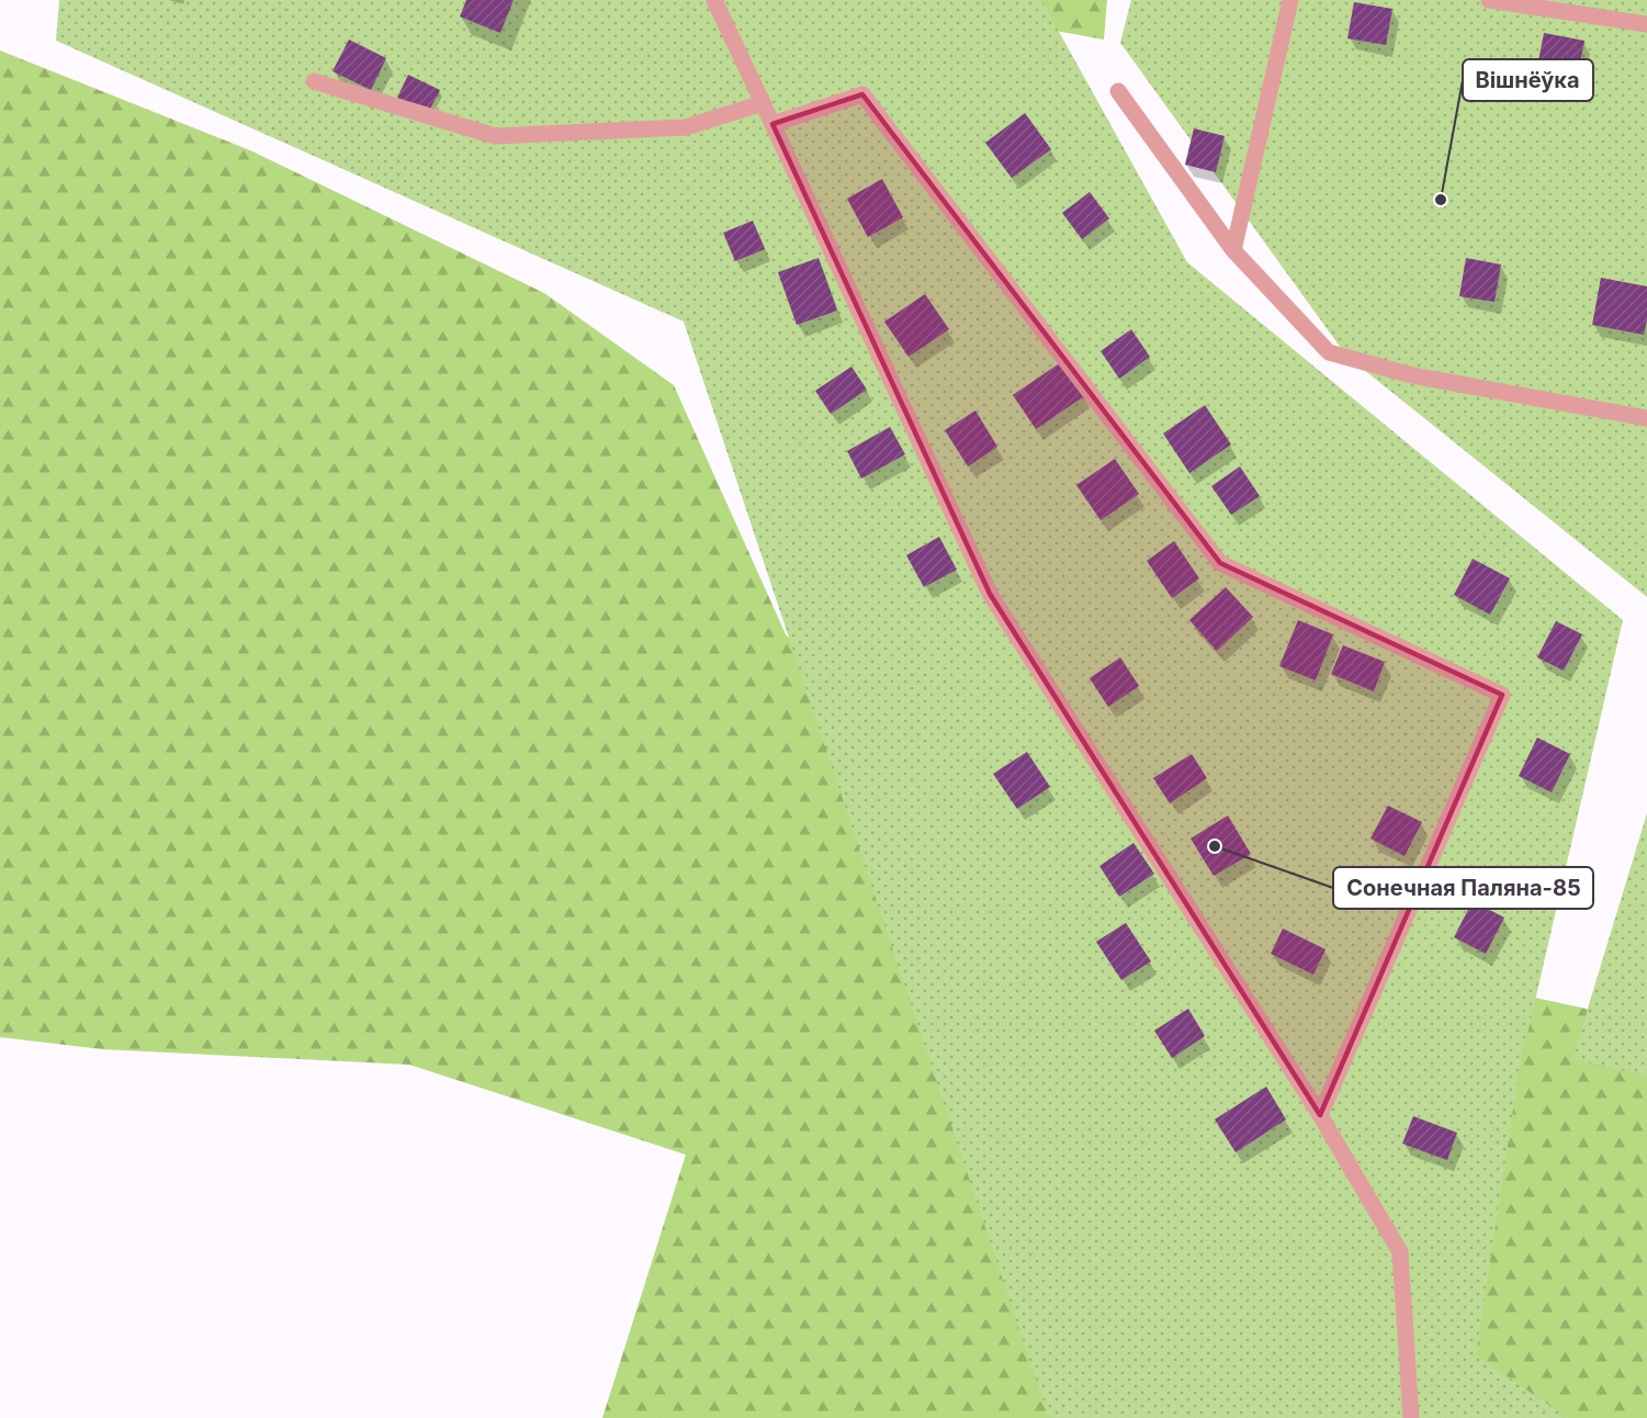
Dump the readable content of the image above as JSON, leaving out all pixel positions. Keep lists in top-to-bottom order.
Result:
{
  "places": ["Вішнёўка", "Сонечная Паляна-85"]
}
